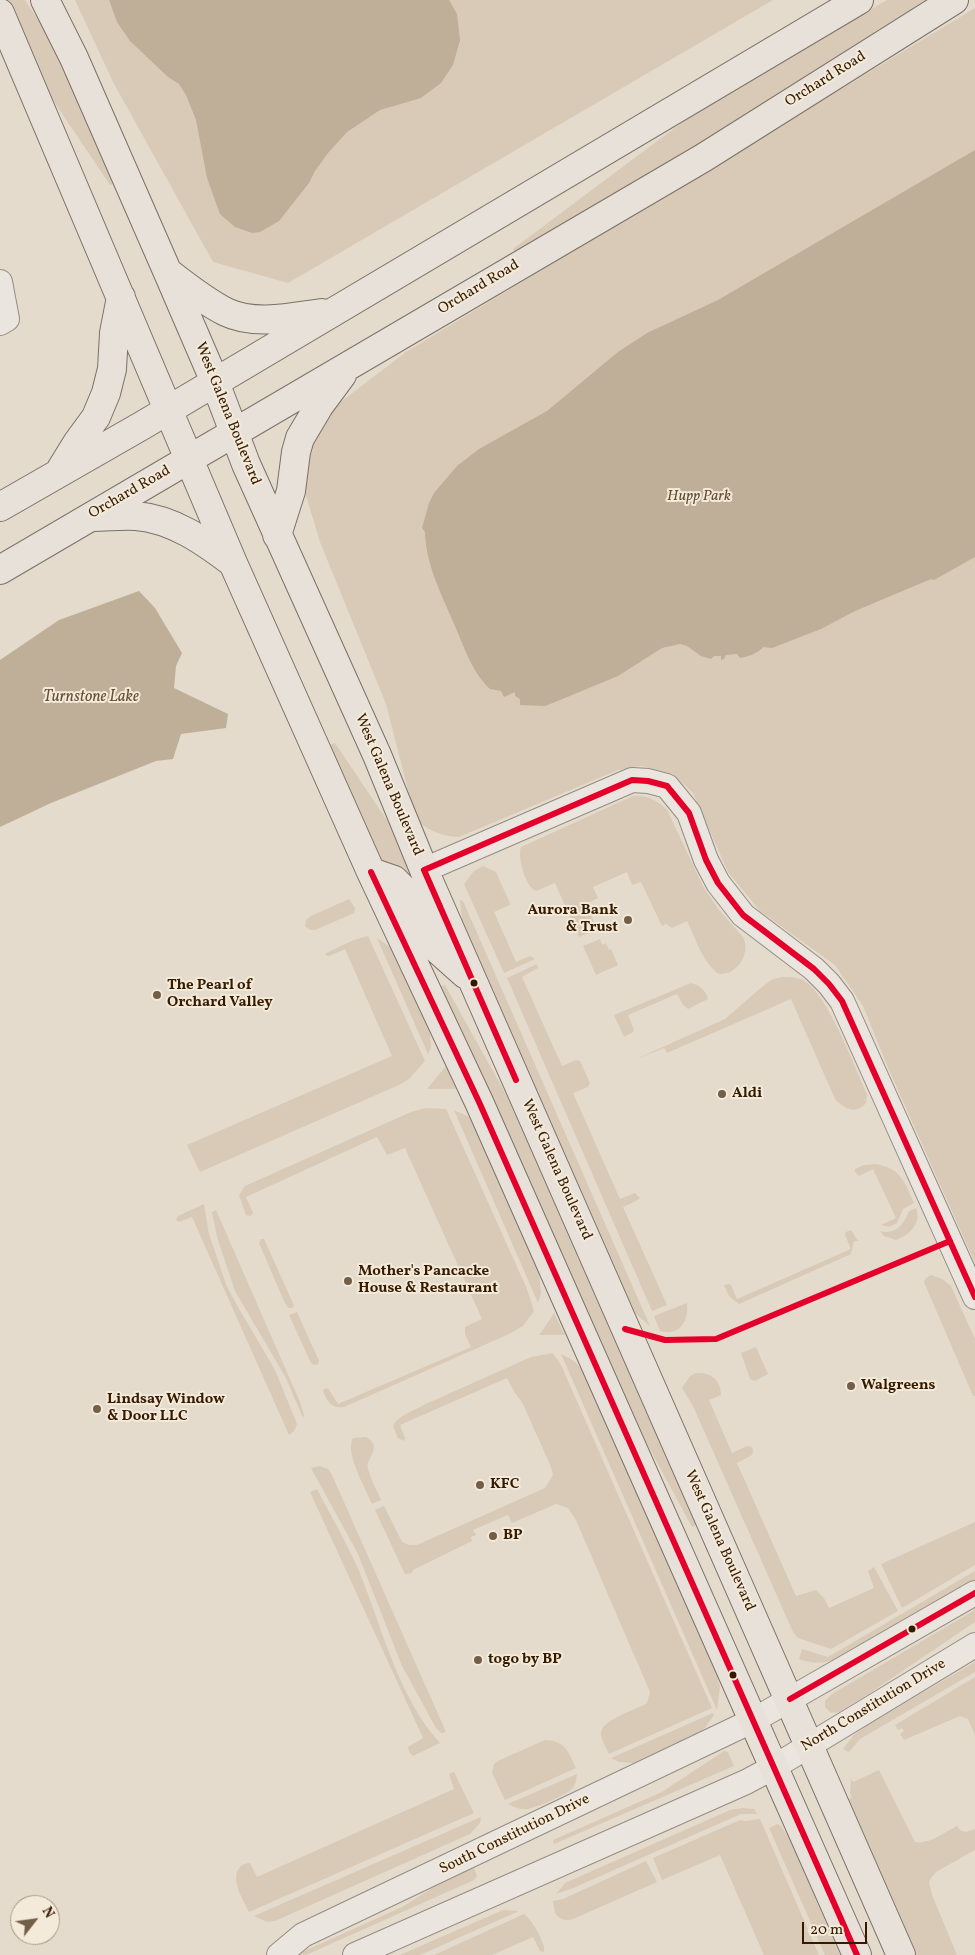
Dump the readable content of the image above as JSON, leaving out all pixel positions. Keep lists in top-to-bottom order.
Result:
{
  "streets": {
    "main road": ["Orchard Road", "West Galena Boulevard"],
    "street": ["North Constitution Drive", "South Constitution Drive"]
  },
  "crossings": [
    ["Orchard Road", "West Galena Boulevard"],
    ["West Galena Boulevard", "North Constitution Drive"]
  ],
  "water": ["Turnstone Lake"],
  "parks": ["Hupp Park"],
  "places": [
    "Aurora Bank & Trust",
    "The Pearl of Orchard Valley",
    "Aldi",
    "Mother's Pancacke House & Restaurant",
    "Walgreens",
    "Lindsay Window & Door LLC",
    "KFC",
    "BP",
    "togo by BP"
  ],
  "scale_bar": "20 m",
  "north": "top right"
}
